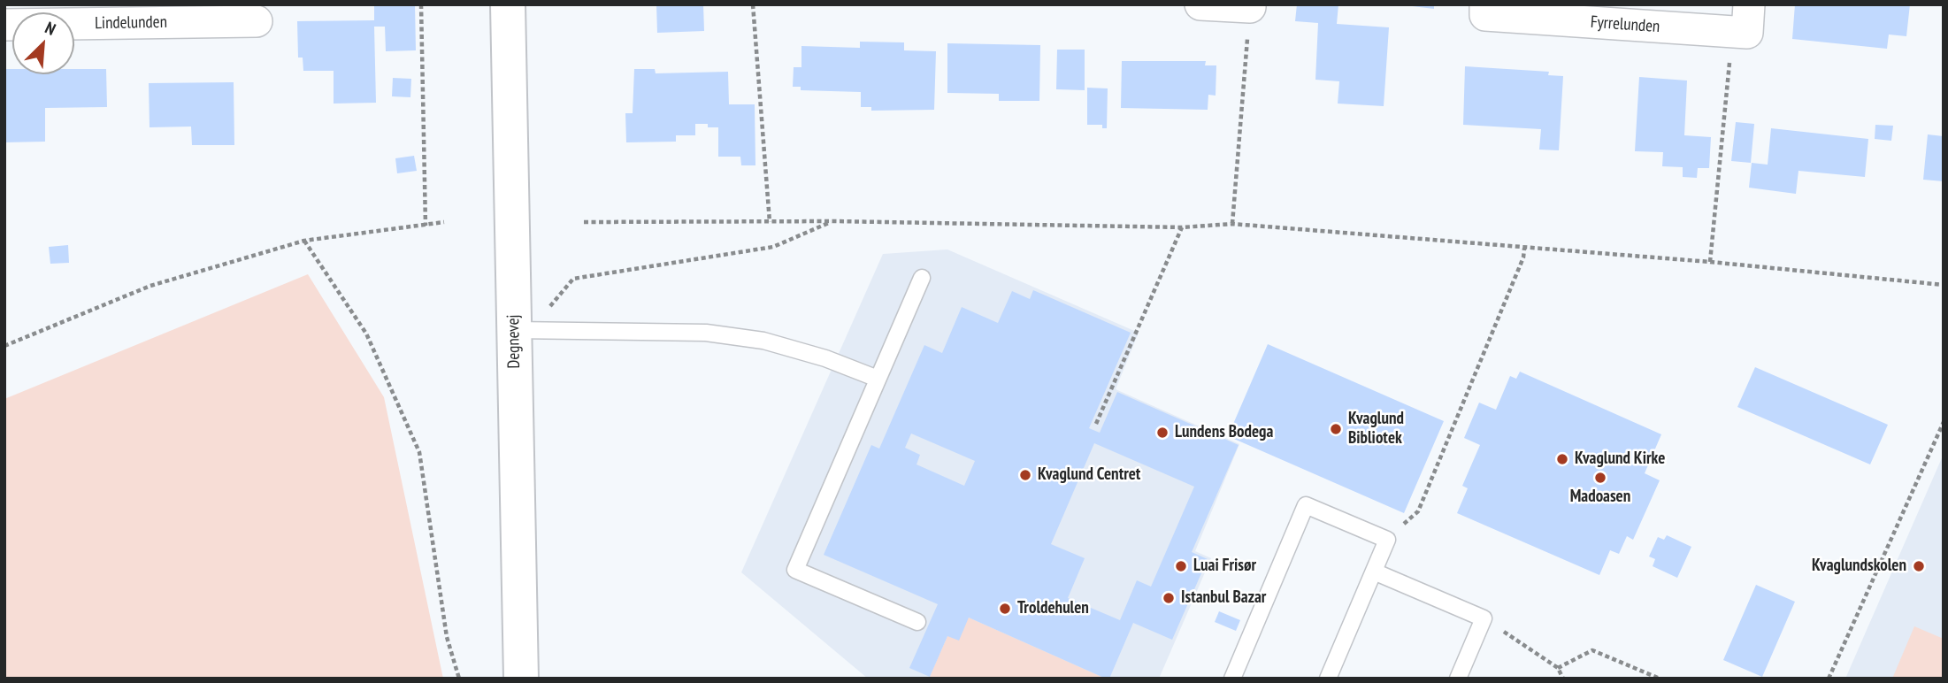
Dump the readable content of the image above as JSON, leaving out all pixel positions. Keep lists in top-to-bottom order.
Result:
{
  "streets": {
    "street": ["Lindelunden", "Fyrrelunden", "Degnevej"]
  },
  "places": [
    "Kvaglund Bibliotek",
    "Lundens Bodega",
    "Kvaglund Kirke",
    "Kvaglund Centret",
    "Madoasen",
    "Luai Frisør",
    "Kvaglundskolen",
    "Istanbul Bazar",
    "Troldehulen"
  ],
  "north": "top right"
}
